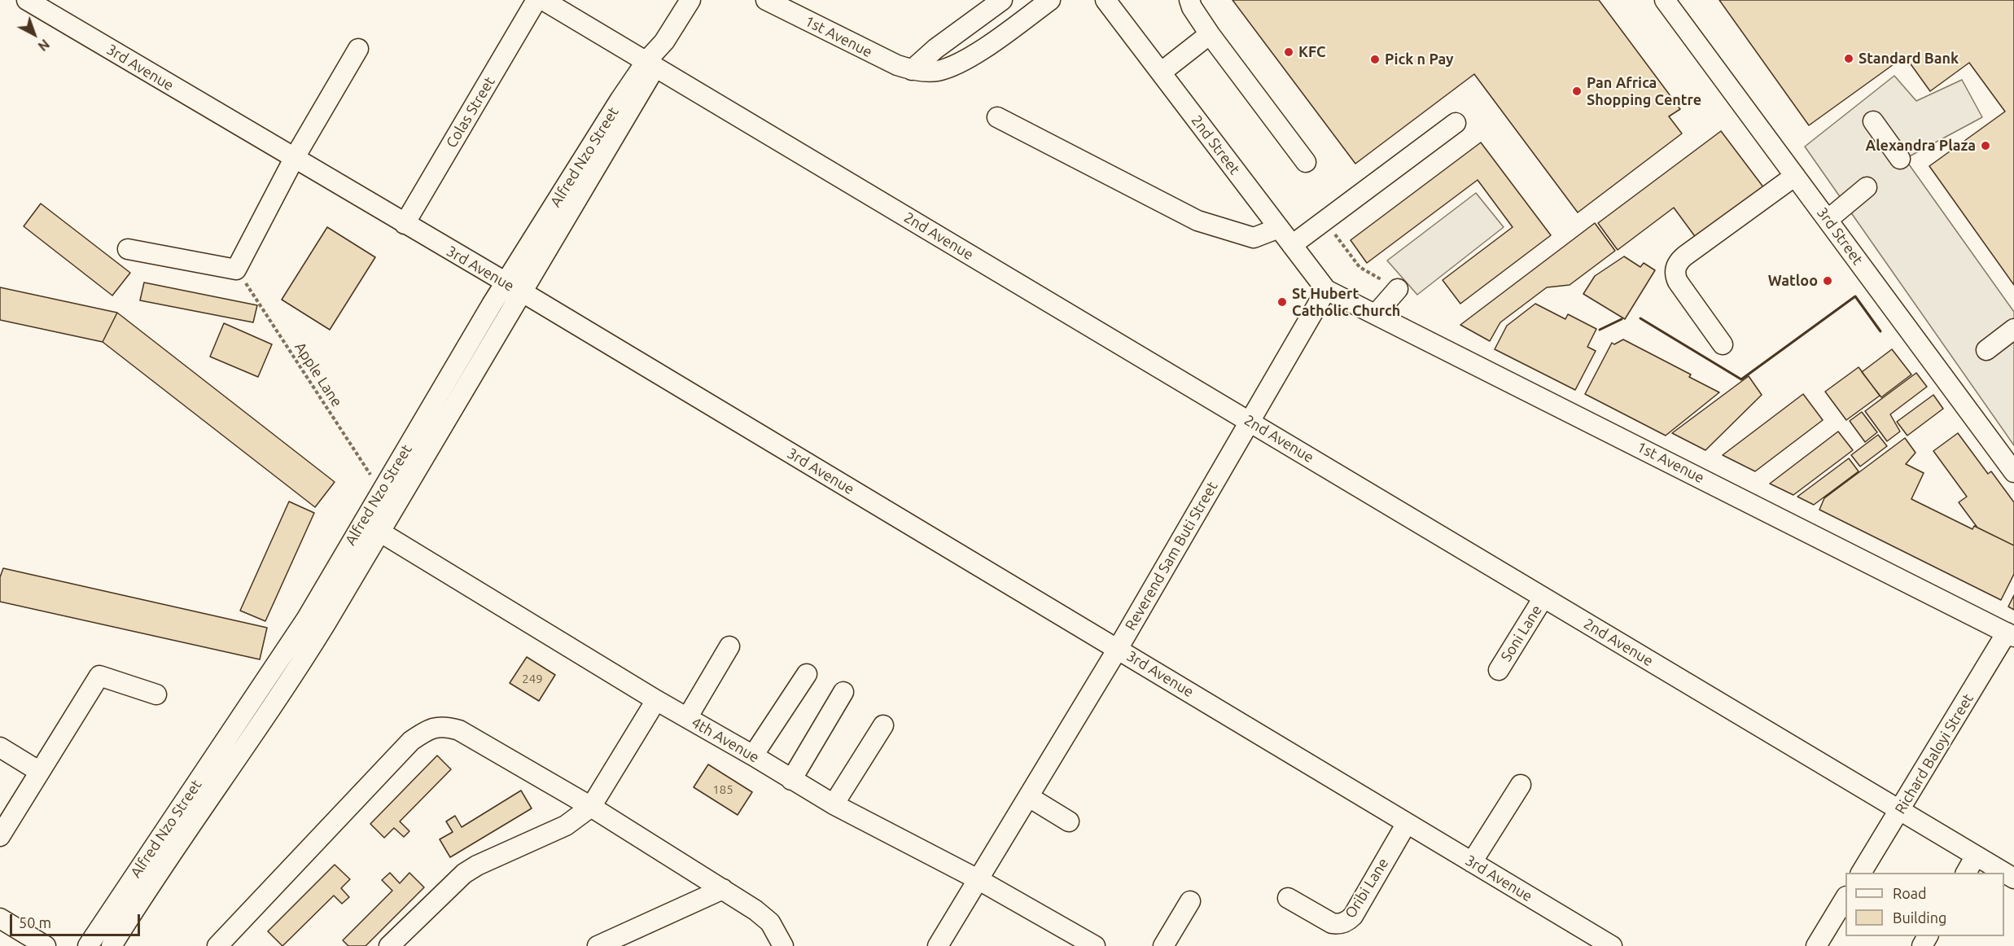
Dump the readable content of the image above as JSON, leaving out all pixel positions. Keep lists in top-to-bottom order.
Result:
{
  "streets": {
    "street": [
      "1st Avenue",
      "3rd Avenue",
      "Colas Street",
      "2nd Street",
      "Alfred Nzo Street",
      "2nd Avenue",
      "3rd Street",
      "Reverend Sam Buti Street",
      "Soni Lane",
      "4th Avenue",
      "Richard Baloyi Street",
      "Oribi Lane"
    ],
    "path": ["Apple Lane"]
  },
  "crossings": [
    ["1st Avenue", "2nd Street"],
    ["1st Avenue", "Reverend Sam Buti Street"],
    ["1st Avenue", "Richard Baloyi Street"],
    ["3rd Avenue", "Colas Street"],
    ["3rd Avenue", "Alfred Nzo Street"],
    ["3rd Avenue", "Reverend Sam Buti Street"],
    ["3rd Avenue", "Oribi Lane"],
    ["2nd Street", "Reverend Sam Buti Street"],
    ["Alfred Nzo Street", "2nd Avenue"],
    ["Alfred Nzo Street", "Apple Lane"],
    ["Alfred Nzo Street", "4th Avenue"],
    ["2nd Avenue", "Reverend Sam Buti Street"],
    ["2nd Avenue", "Soni Lane"],
    ["2nd Avenue", "Richard Baloyi Street"],
    ["Reverend Sam Buti Street", "4th Avenue"]
  ],
  "places": [
    "KFC",
    "Standard Bank",
    "Pick n Pay",
    "Pan Africa Shopping Centre",
    "Alexandra Plaza",
    "Watloo",
    "St Hubert Catholic Church"
  ],
  "house_numbers": ["249", "185"],
  "legend": ["Road", "Building"],
  "scale_bar": "50 m",
  "north": "bottom right"
}
